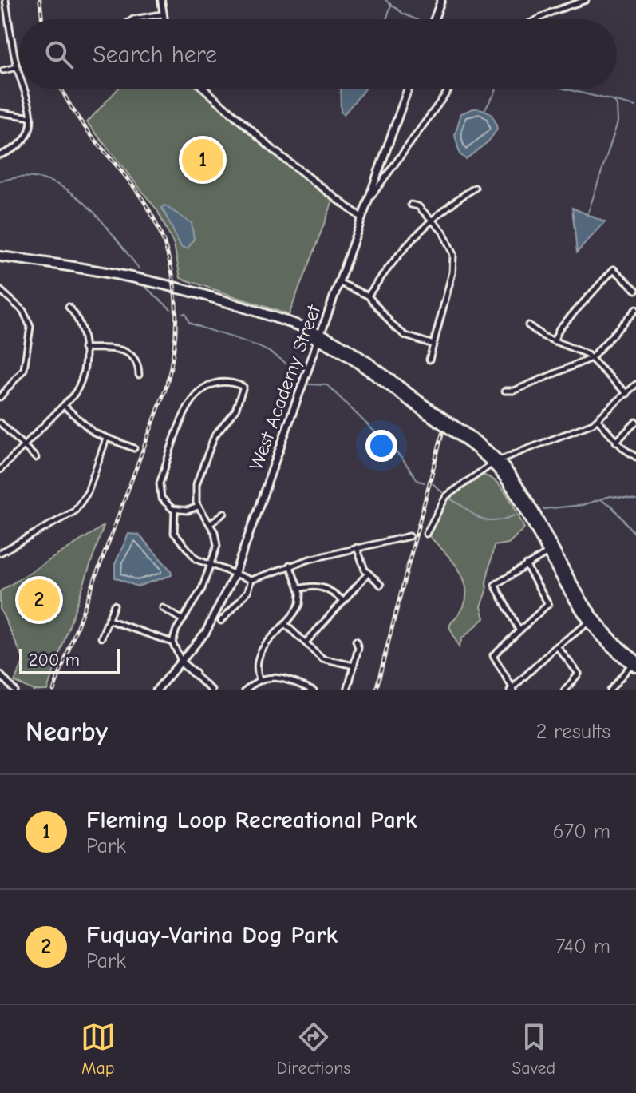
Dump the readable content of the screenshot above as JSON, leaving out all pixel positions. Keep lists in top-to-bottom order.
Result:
{
  "streets": {
    "main road": ["West Academy Street"]
  },
  "scale_bar": "200 m",
  "page": {
    "search": "Search here",
    "pins": ["1", "2"],
    "scale": "200 m",
    "heading": ["Nearby", "2 results"],
    "list": [
      {
        "mark": "1",
        "name": "Fleming Loop Recreational Park",
        "note": "Park",
        "value": "670 m"
      },
      {
        "mark": "2",
        "name": "Fuquay-Varina Dog Park",
        "note": "Park",
        "value": "740 m"
      }
    ],
    "nav": ["Map", "Directions", "Saved"]
  }
}
